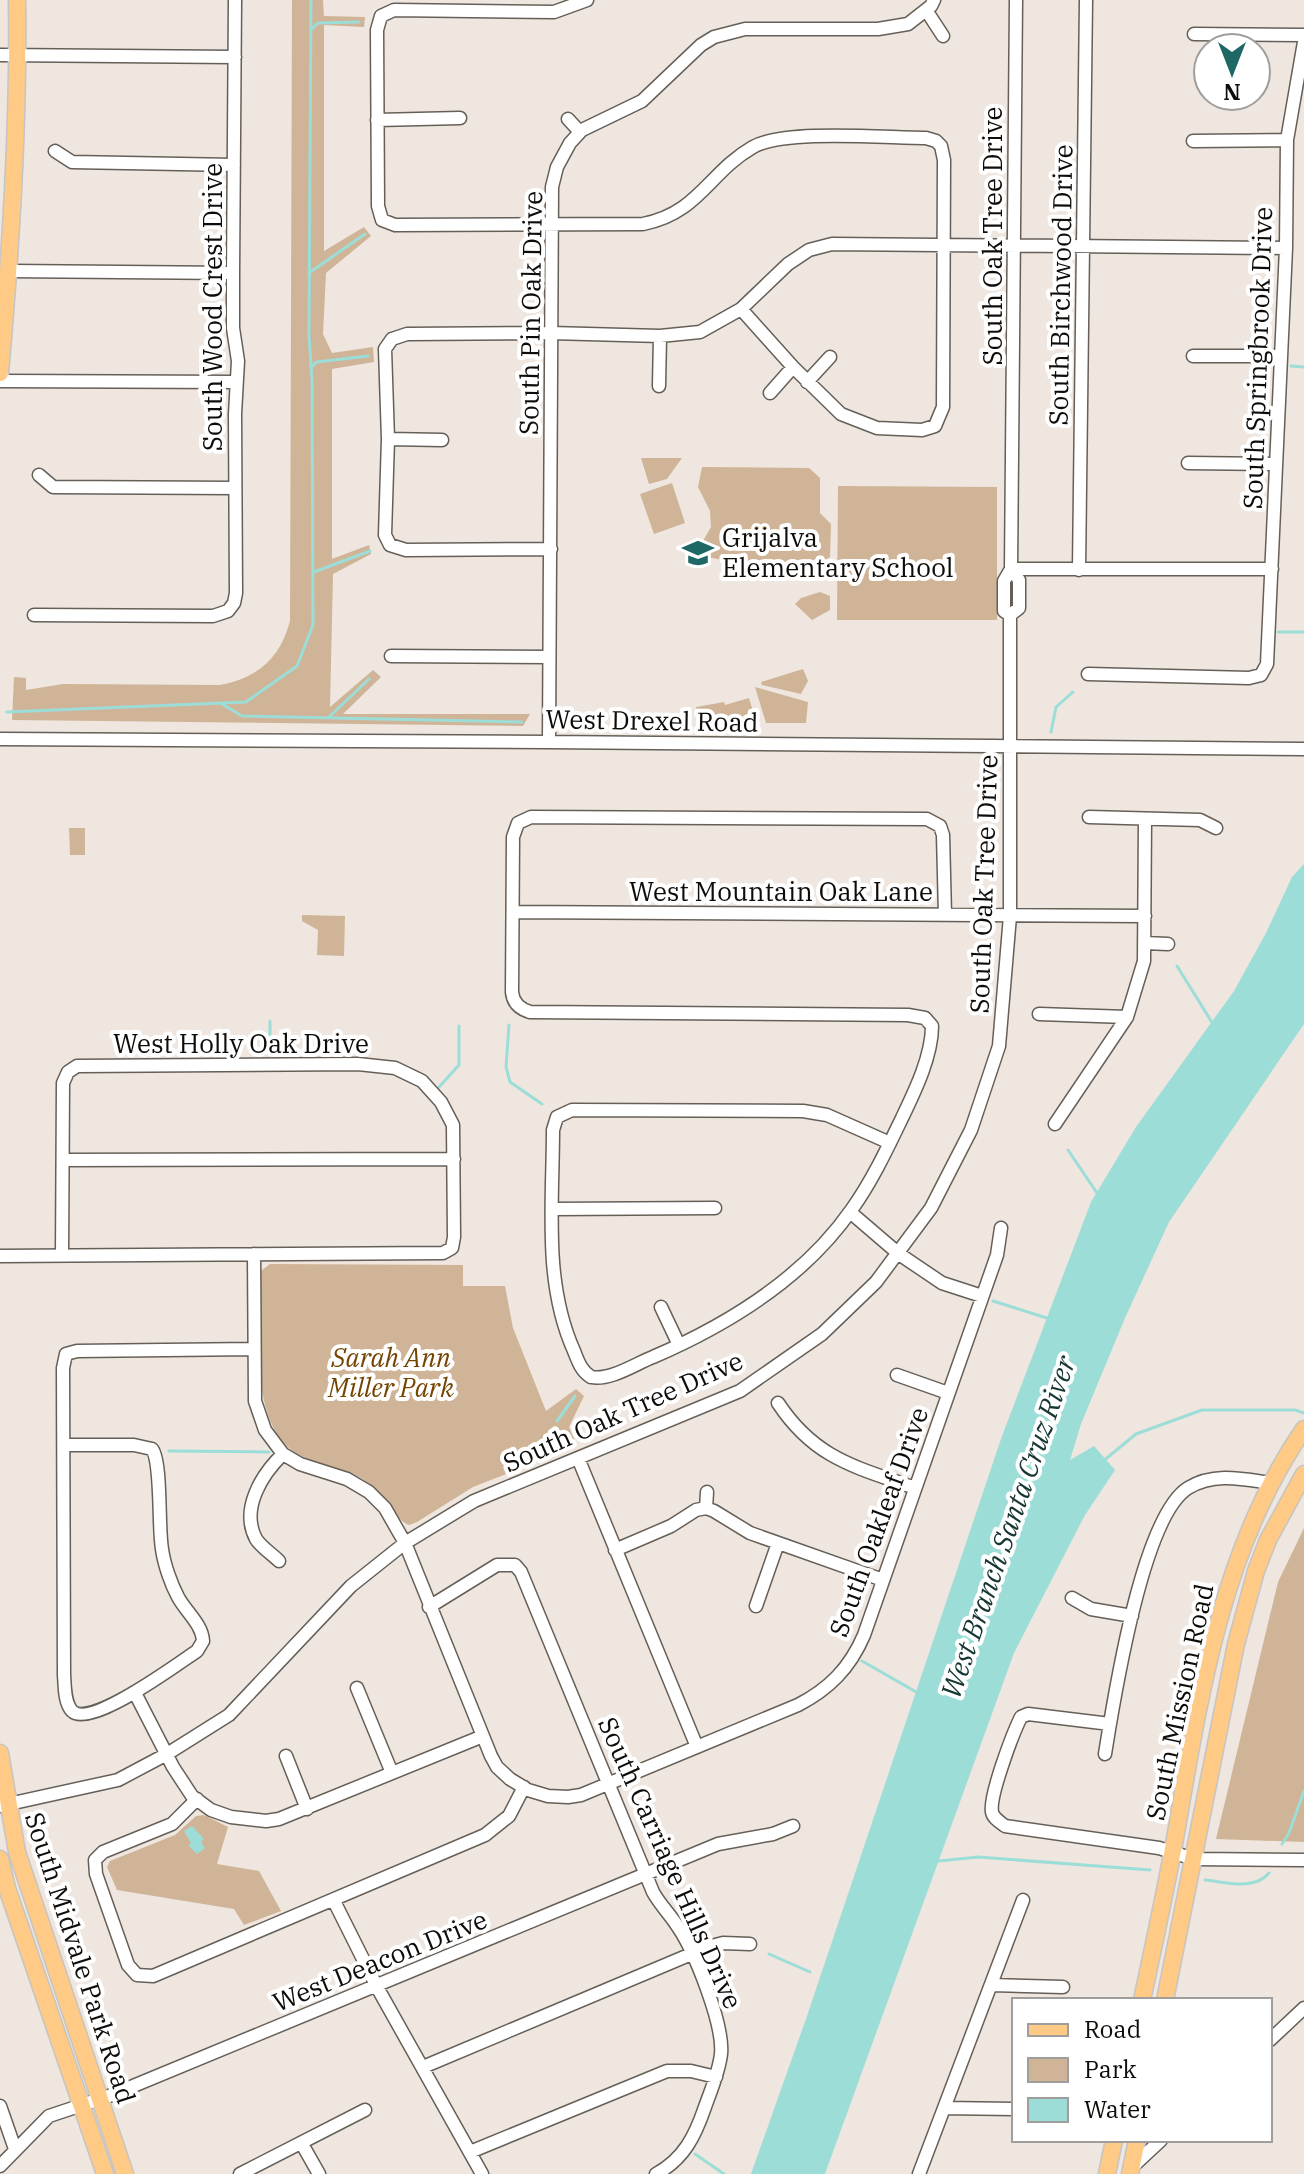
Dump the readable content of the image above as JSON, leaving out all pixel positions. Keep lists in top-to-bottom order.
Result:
{
  "streets": {
    "main road": ["South Mission Road", "South Midvale Park Road"],
    "street": [
      "South Oak Tree Drive",
      "South Birchwood Drive",
      "South Wood Crest Drive",
      "South Pin Oak Drive",
      "South Springbrook Drive",
      "West Drexel Road",
      "West Mountain Oak Lane",
      "West Holly Oak Drive",
      "South Oakleaf Drive",
      "South Carriage Hills Drive",
      "West Deacon Drive"
    ]
  },
  "crossings": [
    ["South Oak Tree Drive", "West Drexel Road"],
    ["South Oak Tree Drive", "West Mountain Oak Lane"],
    ["South Oak Tree Drive", "South Midvale Park Road"],
    ["South Pin Oak Drive", "West Drexel Road"],
    ["South Oakleaf Drive", "South Carriage Hills Drive"],
    ["South Carriage Hills Drive", "West Deacon Drive"],
    ["South Midvale Park Road", "West Deacon Drive"]
  ],
  "water": ["West Branch Santa Cruz River"],
  "parks": ["Sarah Ann Miller Park"],
  "places": {
    "school or university": ["Grijalva Elementary School"]
  },
  "legend": ["Road", "Park", "Water"],
  "north": "bottom"
}
